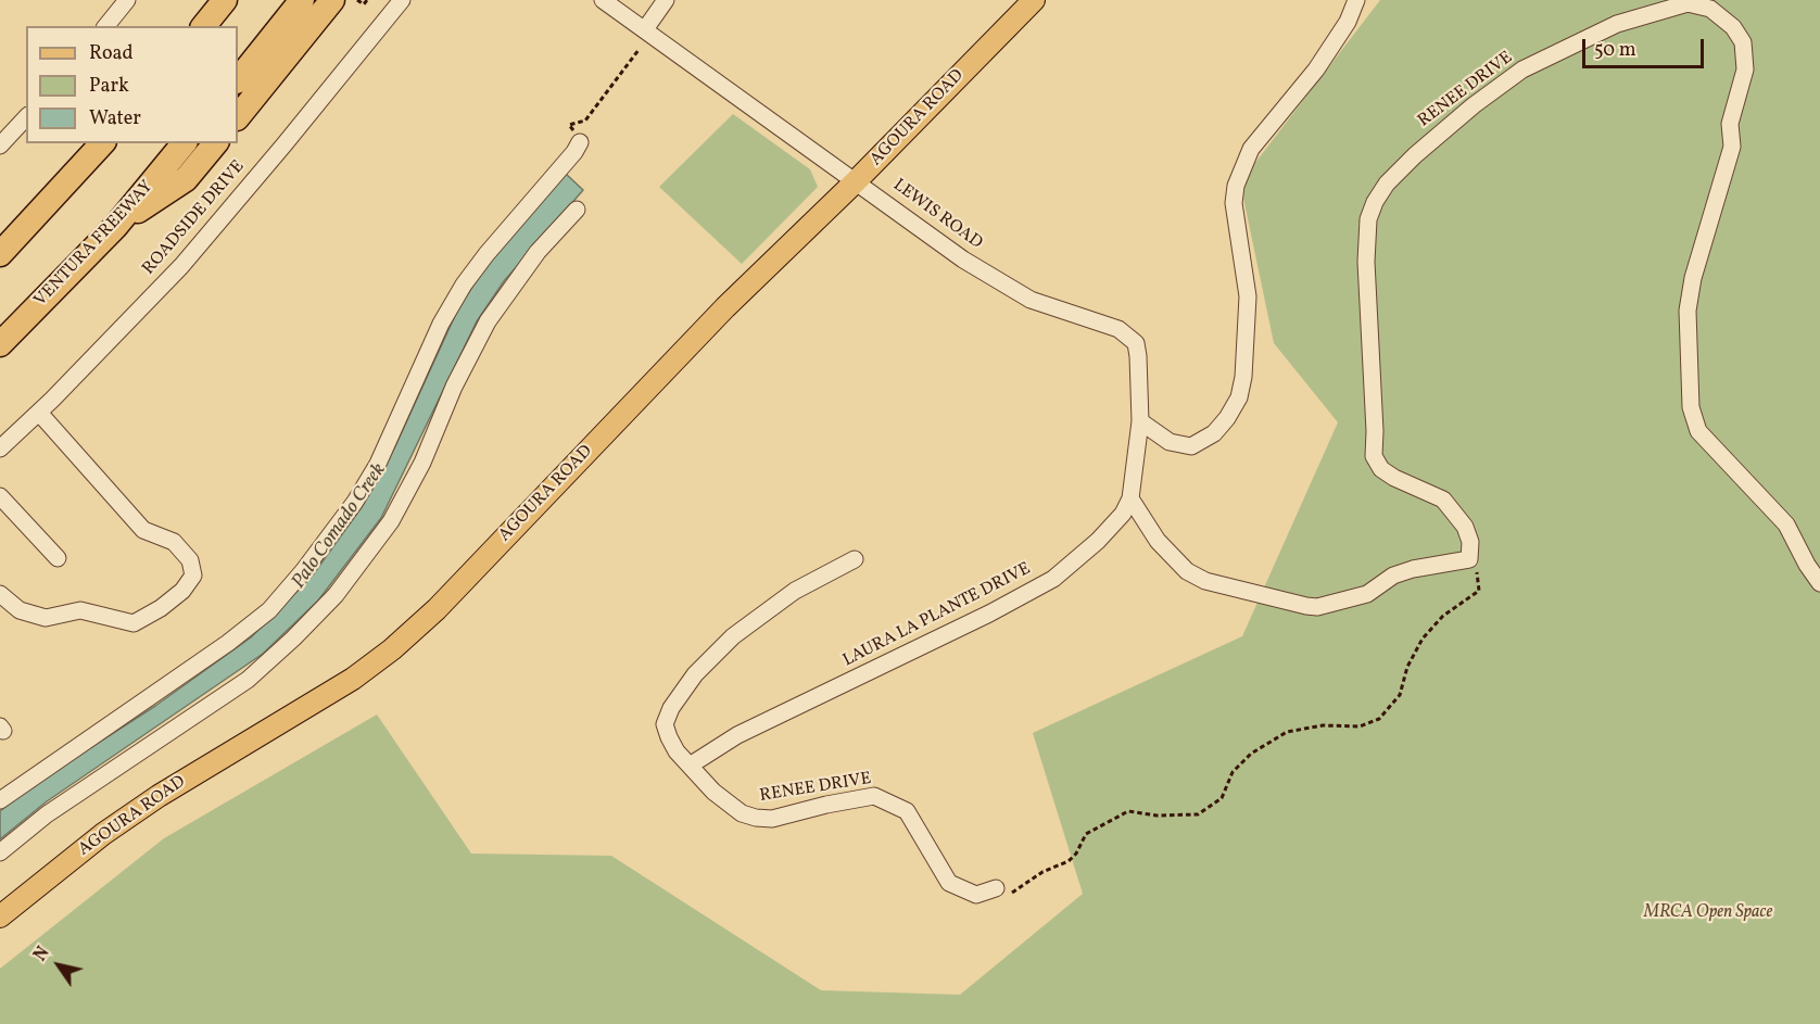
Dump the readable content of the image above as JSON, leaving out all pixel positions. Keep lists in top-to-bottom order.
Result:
{
  "streets": {
    "highway": ["VENTURA FREEWAY"],
    "main road": ["AGOURA ROAD"],
    "street": [
      "RENEE DRIVE",
      "LEWIS ROAD",
      "ROADSIDE DRIVE",
      "LAURA LA PLANTE DRIVE"
    ]
  },
  "crossings": [
    ["RENEE DRIVE", "LAURA LA PLANTE DRIVE"],
    ["AGOURA ROAD", "LEWIS ROAD"],
    ["LEWIS ROAD", "LAURA LA PLANTE DRIVE"]
  ],
  "water": ["Palo Comado Creek"],
  "parks": ["MRCA Open Space"],
  "legend": ["Road", "Park", "Water"],
  "scale_bar": "50 m",
  "north": "top left"
}
